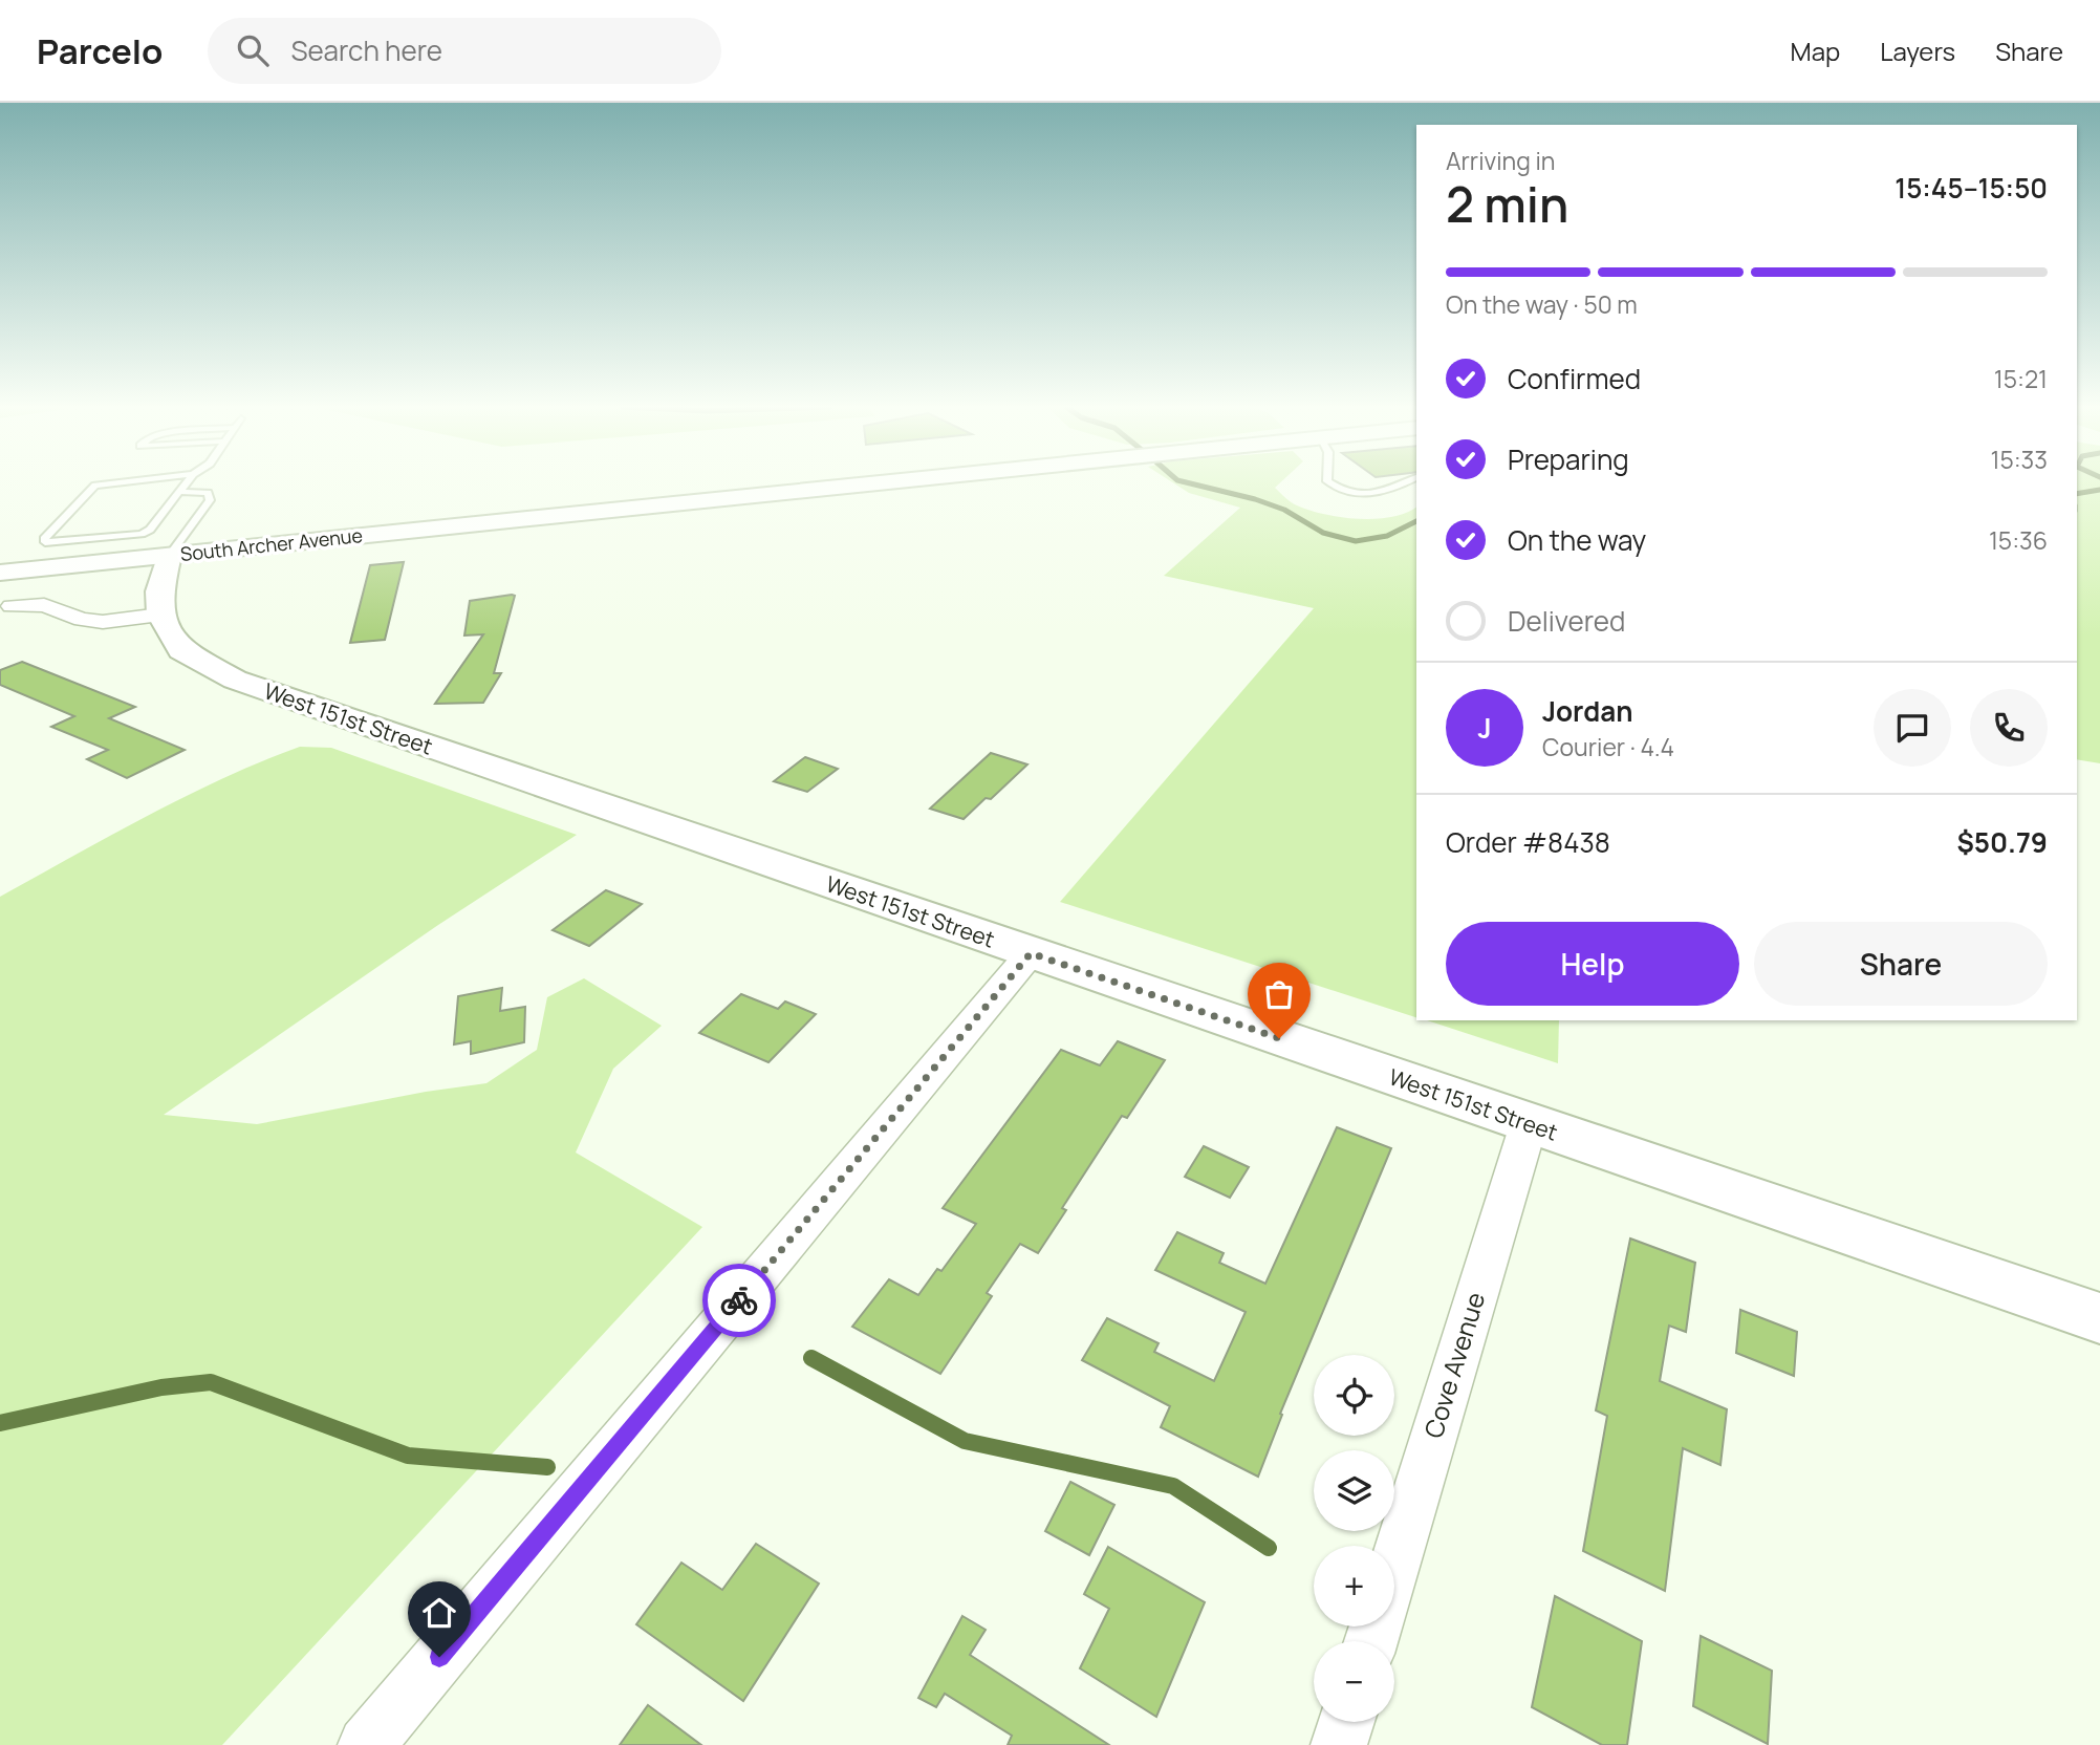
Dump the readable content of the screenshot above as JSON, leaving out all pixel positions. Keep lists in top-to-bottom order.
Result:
{
  "streets": {
    "street": ["South Archer Avenue", "West 151st Street", "Cove Avenue"]
  },
  "crossings": [
    ["West 151st Street", "Cove Avenue"]
  ],
  "page": {
    "header": "Parcelo",
    "search": "Search here",
    "nav": ["Map", "Layers", "Share"],
    "heading": ["2 min", "Arriving in", "15:45–15:50"],
    "panel": [
      "Jordan",
      "Courier · 4.4",
      "Order #8438",
      "$50.79"
    ],
    "bar": "On the way · 50 m",
    "list": [
      ["Confirmed", "15:21"],
      ["Preparing", "15:33"],
      ["On the way", "15:36"],
      "Delivered"
    ],
    "round": "J",
    "buttons": ["Help", "Share"],
    "map_buttons": ["+", "−"]
  }
}
